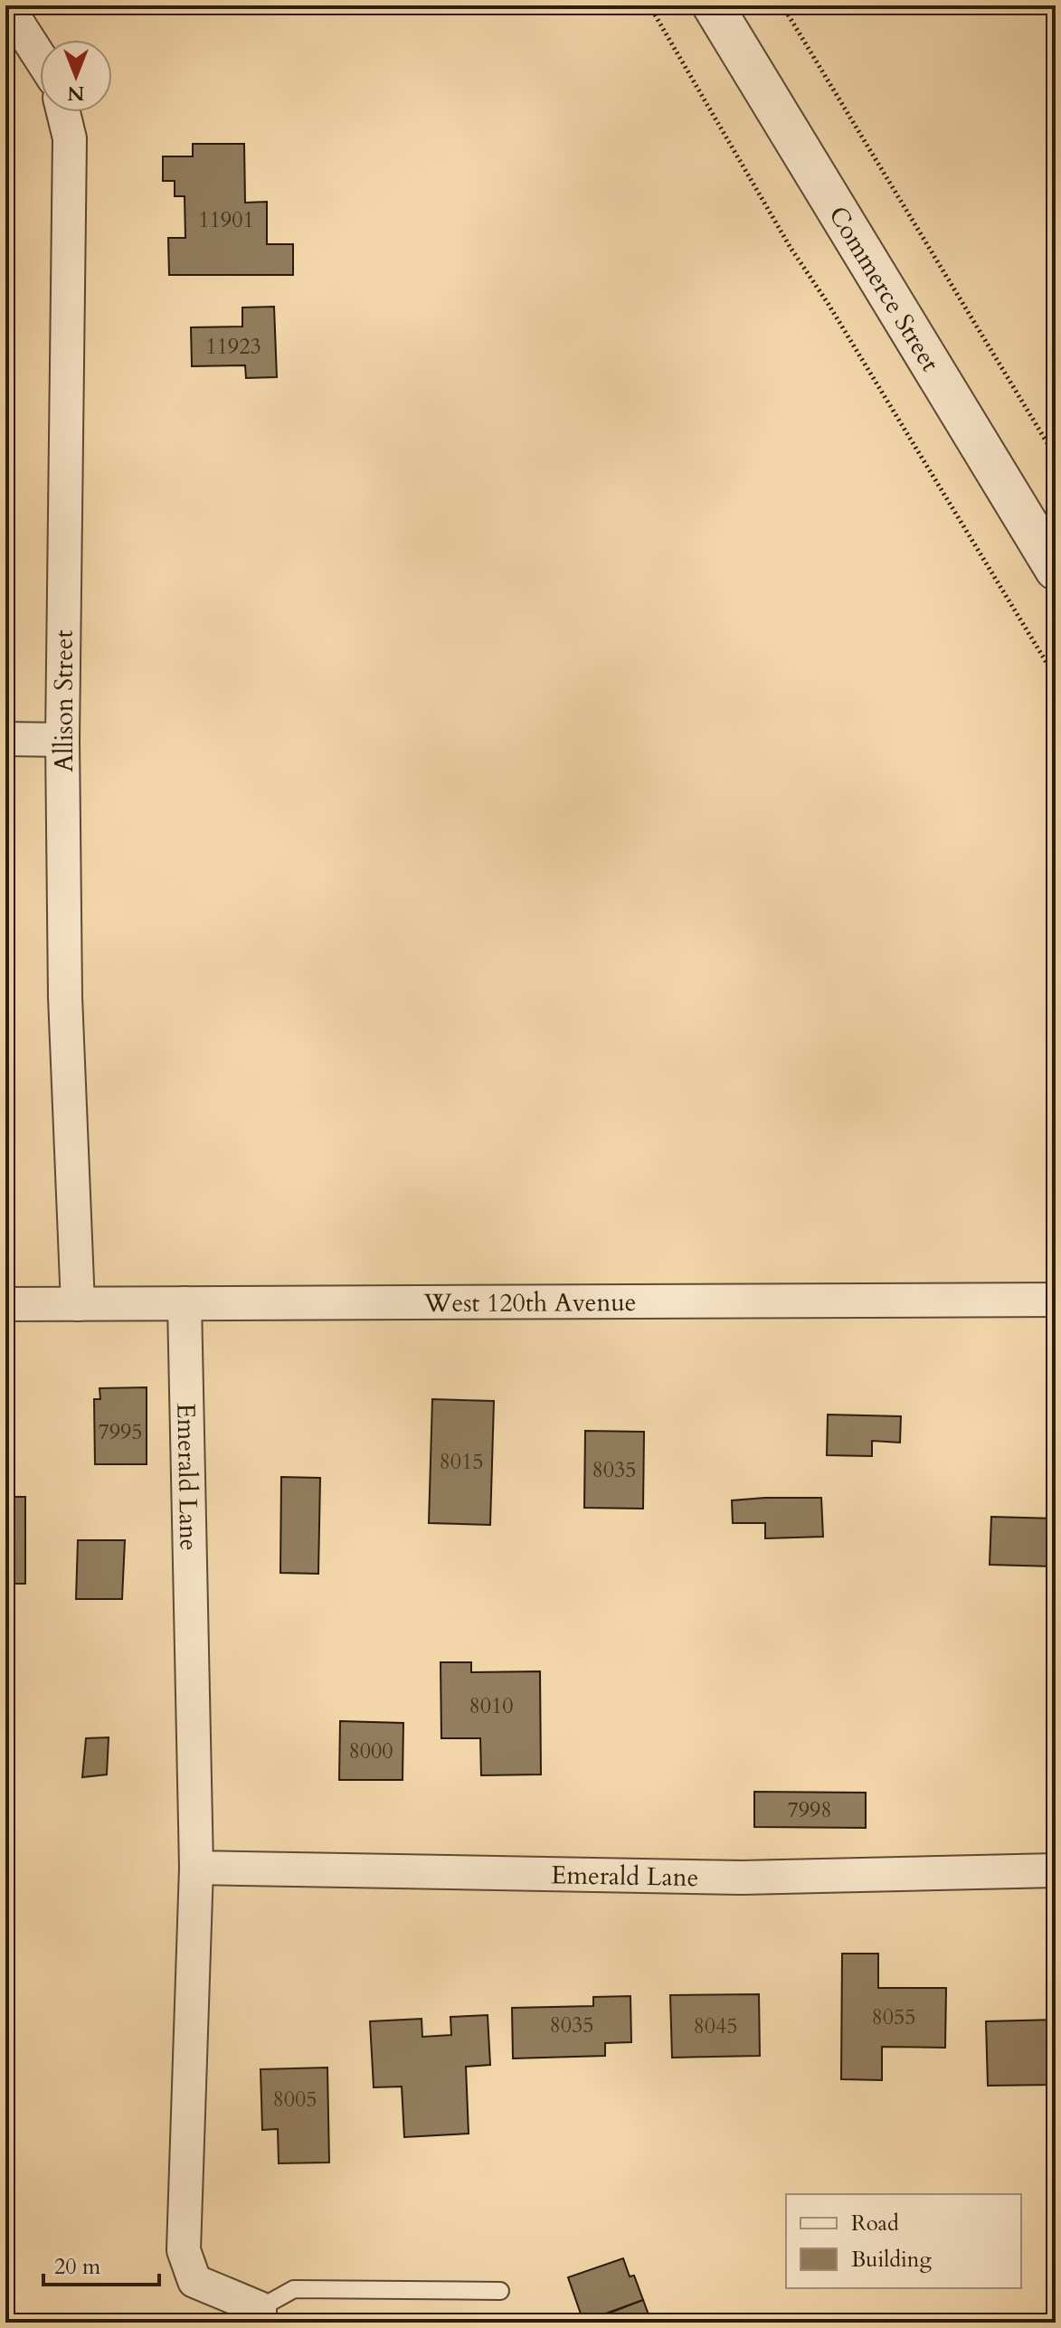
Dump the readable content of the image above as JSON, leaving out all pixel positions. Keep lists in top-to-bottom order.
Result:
{
  "streets": {
    "street": [
      "Commerce Street",
      "Allison Street",
      "West 120th Avenue",
      "Emerald Lane"
    ]
  },
  "crossings": [
    ["Allison Street", "West 120th Avenue"],
    ["West 120th Avenue", "Emerald Lane"]
  ],
  "house_numbers": [
    "11901",
    "11923",
    "7995",
    "8015",
    "8035",
    "8010",
    "8000",
    "7998",
    "8055",
    "8035",
    "8045",
    "8005"
  ],
  "legend": ["Road", "Building"],
  "scale_bar": "20 m",
  "north": "bottom"
}
